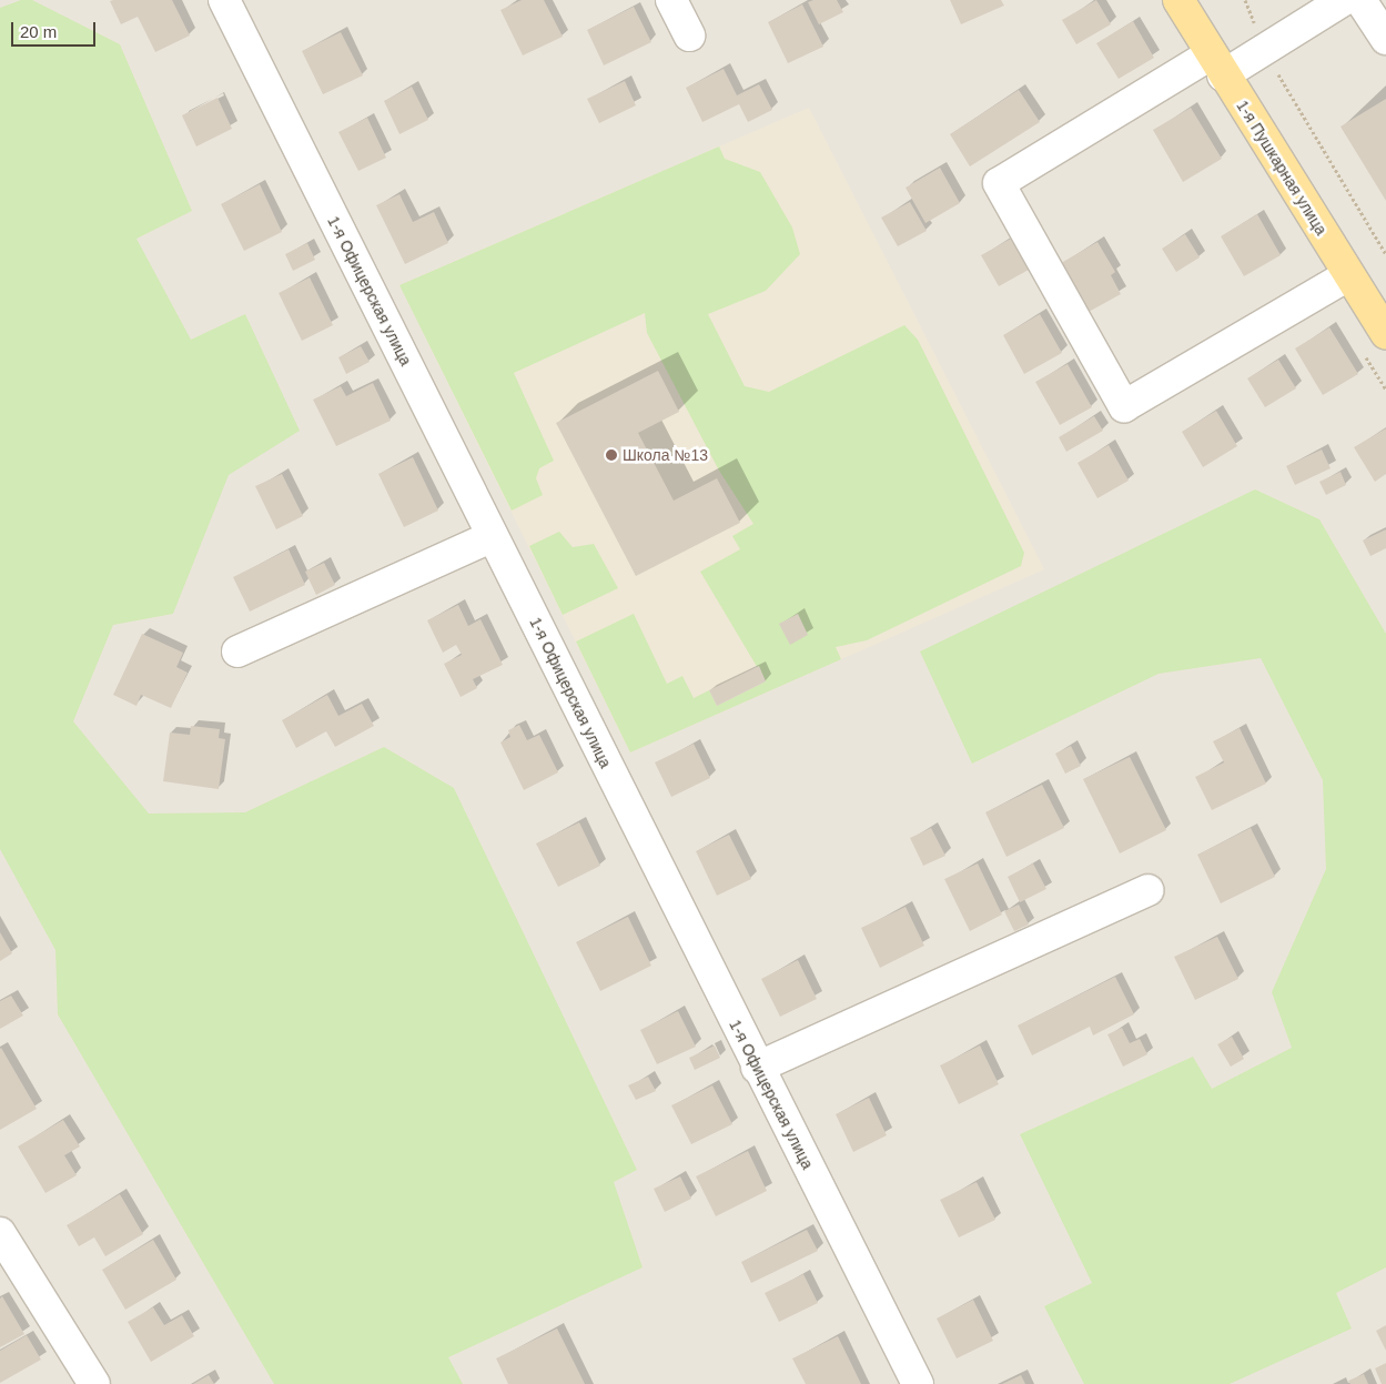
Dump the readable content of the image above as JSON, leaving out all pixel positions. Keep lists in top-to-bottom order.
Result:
{
  "streets": {
    "main road": ["1-я Пушкарная улица"],
    "street": ["1-я Офицерская улица"]
  },
  "places": ["Школа №13"],
  "scale_bar": "20 m"
}
